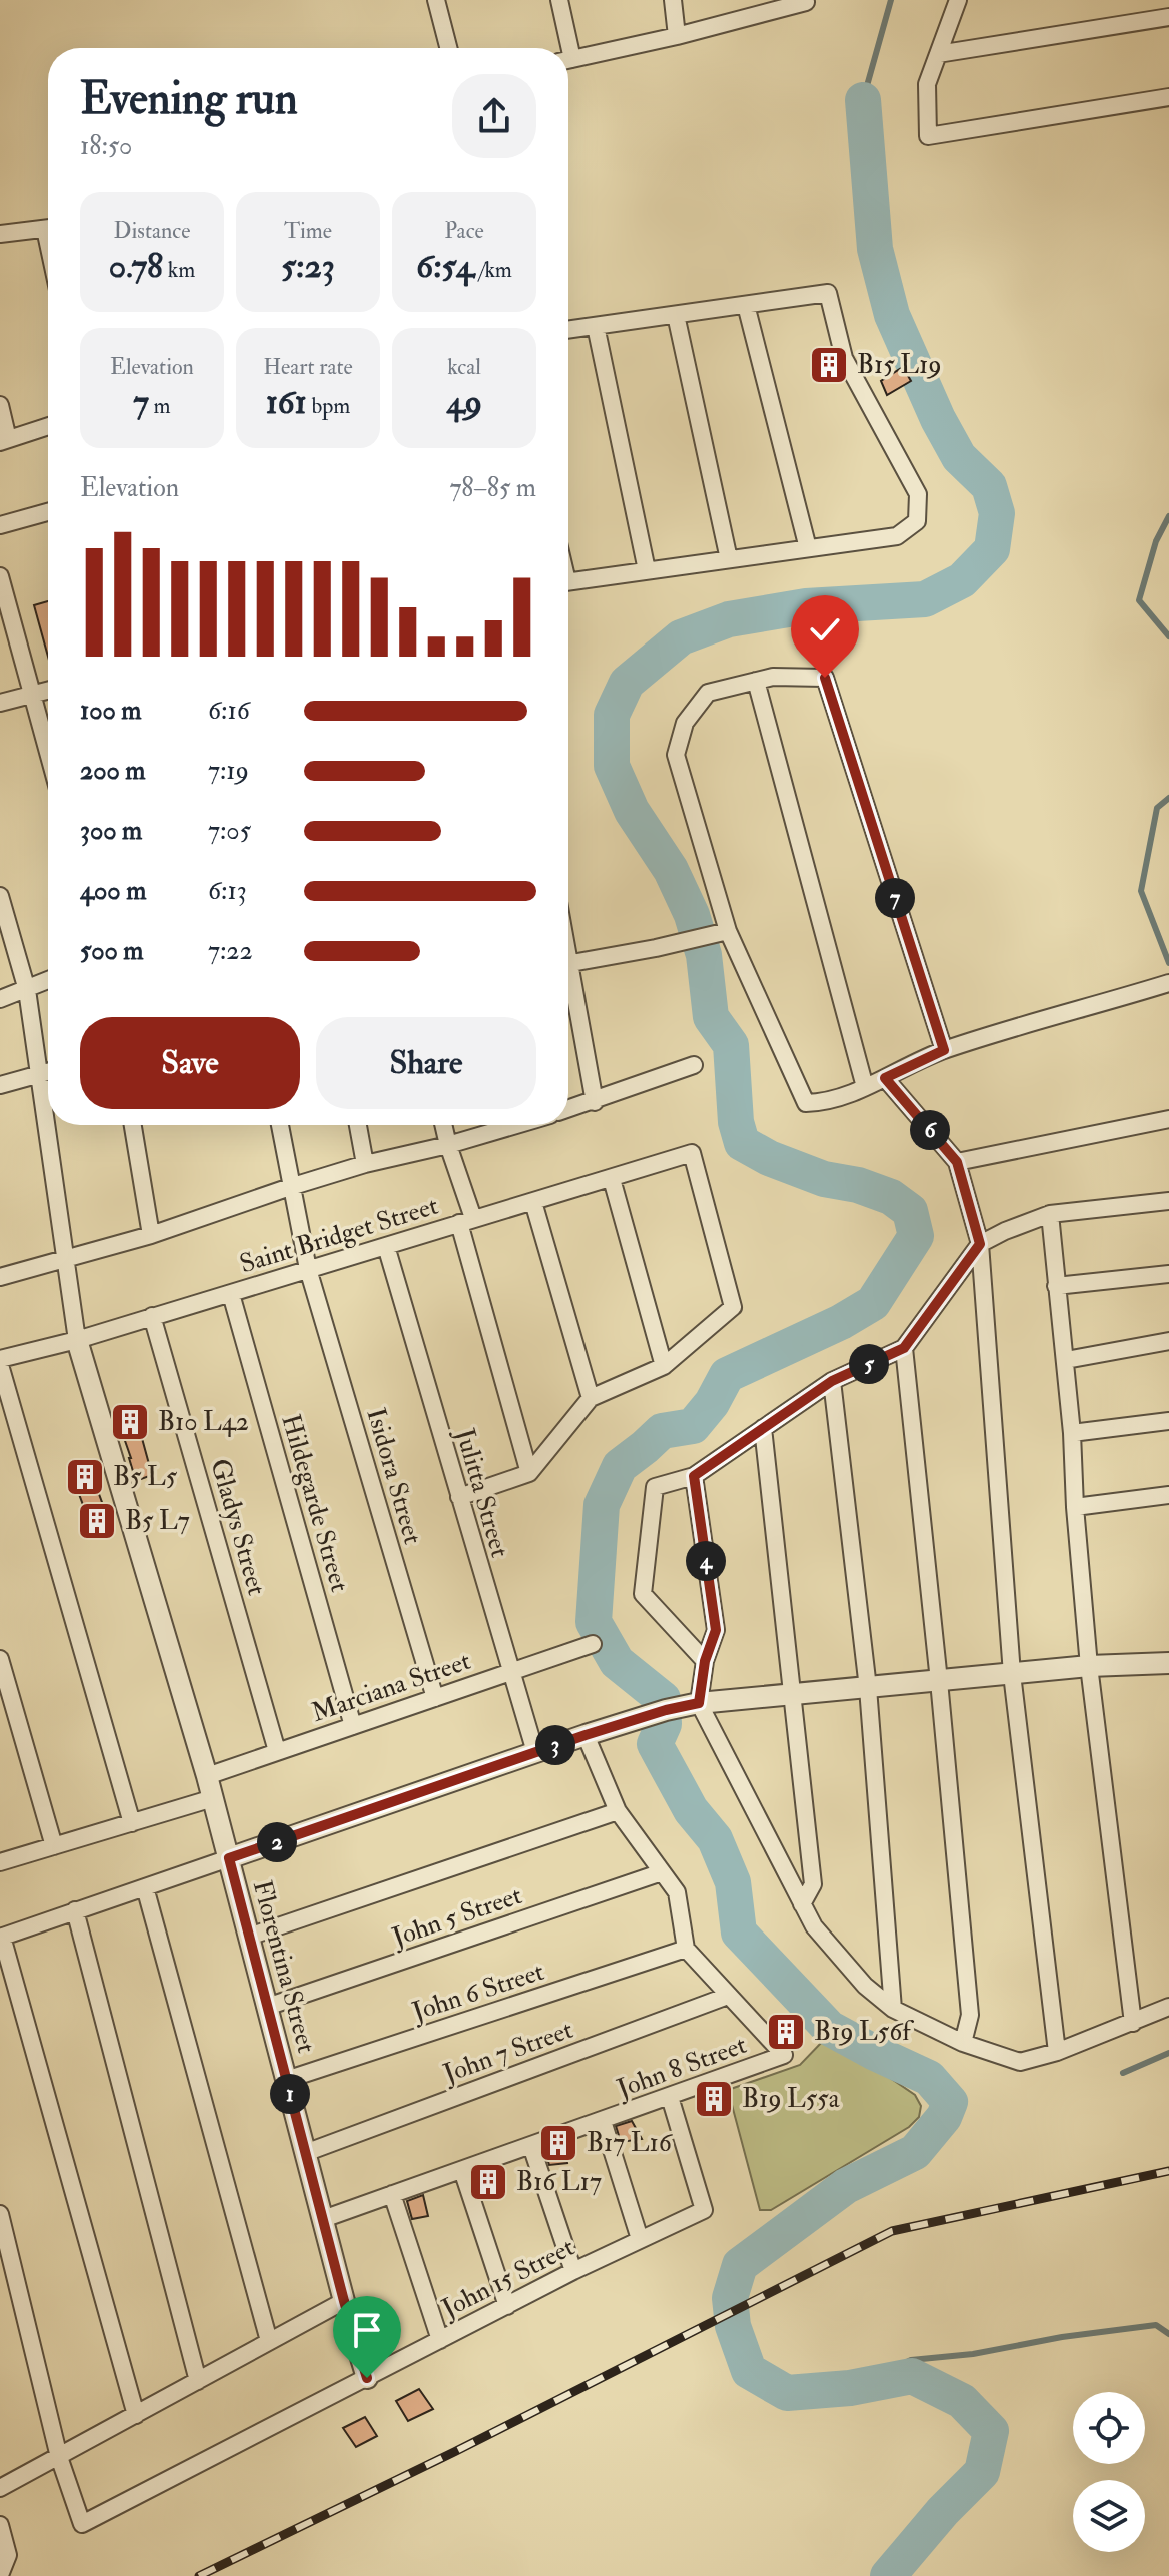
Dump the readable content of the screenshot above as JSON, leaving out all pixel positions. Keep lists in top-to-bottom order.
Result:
{
  "streets": {
    "street": [
      "Saint Bridget Street",
      "Isidora Street",
      "Julitta Street",
      "Hildegarde Street",
      "Gladys Street",
      "Marciana Street",
      "John 5 Street",
      "Florentina Street",
      "John 6 Street",
      "John 7 Street",
      "John 8 Street",
      "John 15 Street"
    ]
  },
  "crossings": [
    ["Saint Bridget Street", "Isidora Street"],
    ["Saint Bridget Street", "Julitta Street"],
    ["Saint Bridget Street", "Hildegarde Street"],
    ["Saint Bridget Street", "Gladys Street"],
    ["Saint Bridget Street", "Florentina Street"],
    ["Isidora Street", "Marciana Street"],
    ["Julitta Street", "Marciana Street"],
    ["Hildegarde Street", "Marciana Street"],
    ["Gladys Street", "Marciana Street"],
    ["Marciana Street", "Florentina Street"],
    ["John 5 Street", "Florentina Street"],
    ["Florentina Street", "John 6 Street"],
    ["Florentina Street", "John 7 Street"],
    ["Florentina Street", "John 8 Street"],
    ["Florentina Street", "John 15 Street"],
    ["John 6 Street", "John 8 Street"],
    ["John 7 Street", "John 8 Street"],
    ["John 8 Street", "John 15 Street"]
  ],
  "places": {
    "building": [
      "B15 L19",
      "B10 L42",
      "B5 L5",
      "B5 L7",
      "B19 L56f",
      "B19 L55a",
      "B17 L16",
      "B16 L17"
    ]
  },
  "page": {
    "heading": ["Evening run", "18:50"],
    "stats": [
      ["Distance", "0.78 km"],
      ["Time", "5:23"],
      ["Pace", "6:54 /km"],
      ["Elevation", "7 m"],
      ["Heart rate", "161 bpm"],
      ["kcal", "49"]
    ],
    "chart": ["Elevation", "78–85 m"],
    "list": [
      {
        "name": "100 m",
        "note": "6:16"
      },
      {
        "name": "200 m",
        "note": "7:19"
      },
      {
        "name": "300 m",
        "note": "7:05"
      },
      {
        "name": "400 m",
        "note": "6:13"
      },
      {
        "name": "500 m",
        "note": "7:22"
      }
    ],
    "pins": [
      "7",
      "6",
      "5",
      "4",
      "3",
      "2",
      "1"
    ],
    "buttons": ["Save", "Share"]
  }
}
